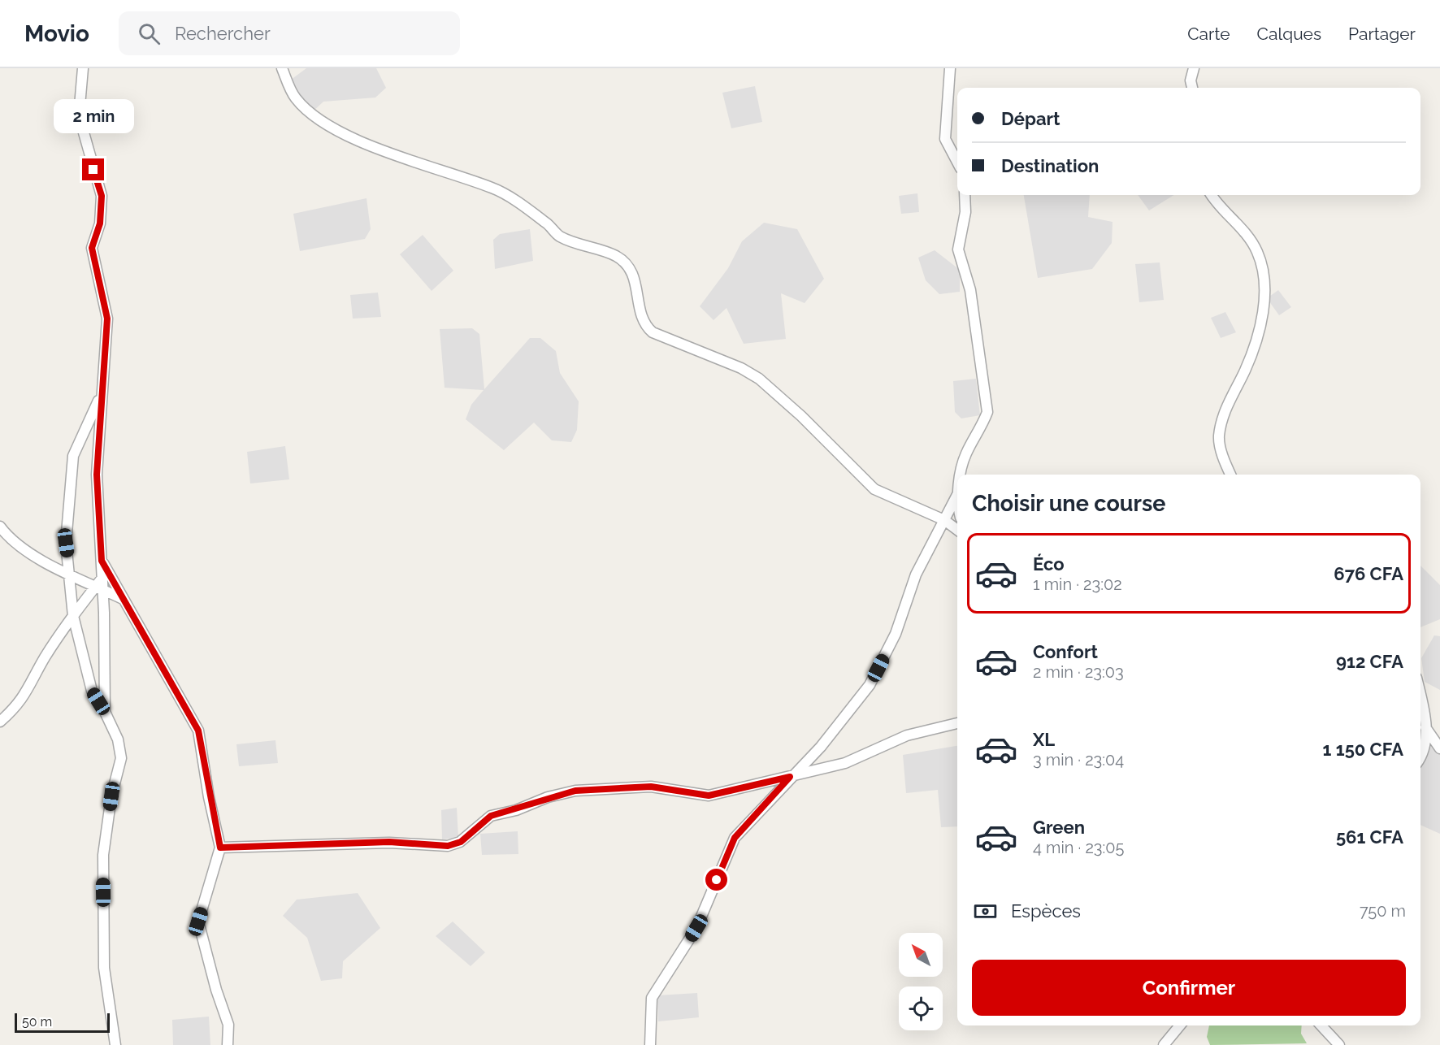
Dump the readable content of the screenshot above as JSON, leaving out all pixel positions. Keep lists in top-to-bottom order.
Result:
{
  "scale_bar": "50 m",
  "north": "top left",
  "page": {
    "header": "Movio",
    "search": "Rechercher",
    "nav": ["Carte", "Calques", "Partager"],
    "banner": ["Départ", "Destination"],
    "bubble": "2 min",
    "heading": "Choisir une course",
    "list": [
      {
        "name": "Éco",
        "note": "1 min · 23:02",
        "value": "676 CFA"
      },
      {
        "name": "Confort",
        "note": "2 min · 23:03",
        "value": "912 CFA"
      },
      {
        "name": "XL",
        "note": "3 min · 23:04",
        "value": "1 150 CFA"
      },
      {
        "name": "Green",
        "note": "4 min · 23:05",
        "value": "561 CFA"
      }
    ],
    "pay": ["Espèces", "750 m"],
    "buttons": "Confirmer",
    "scale": "50 m"
  }
}
